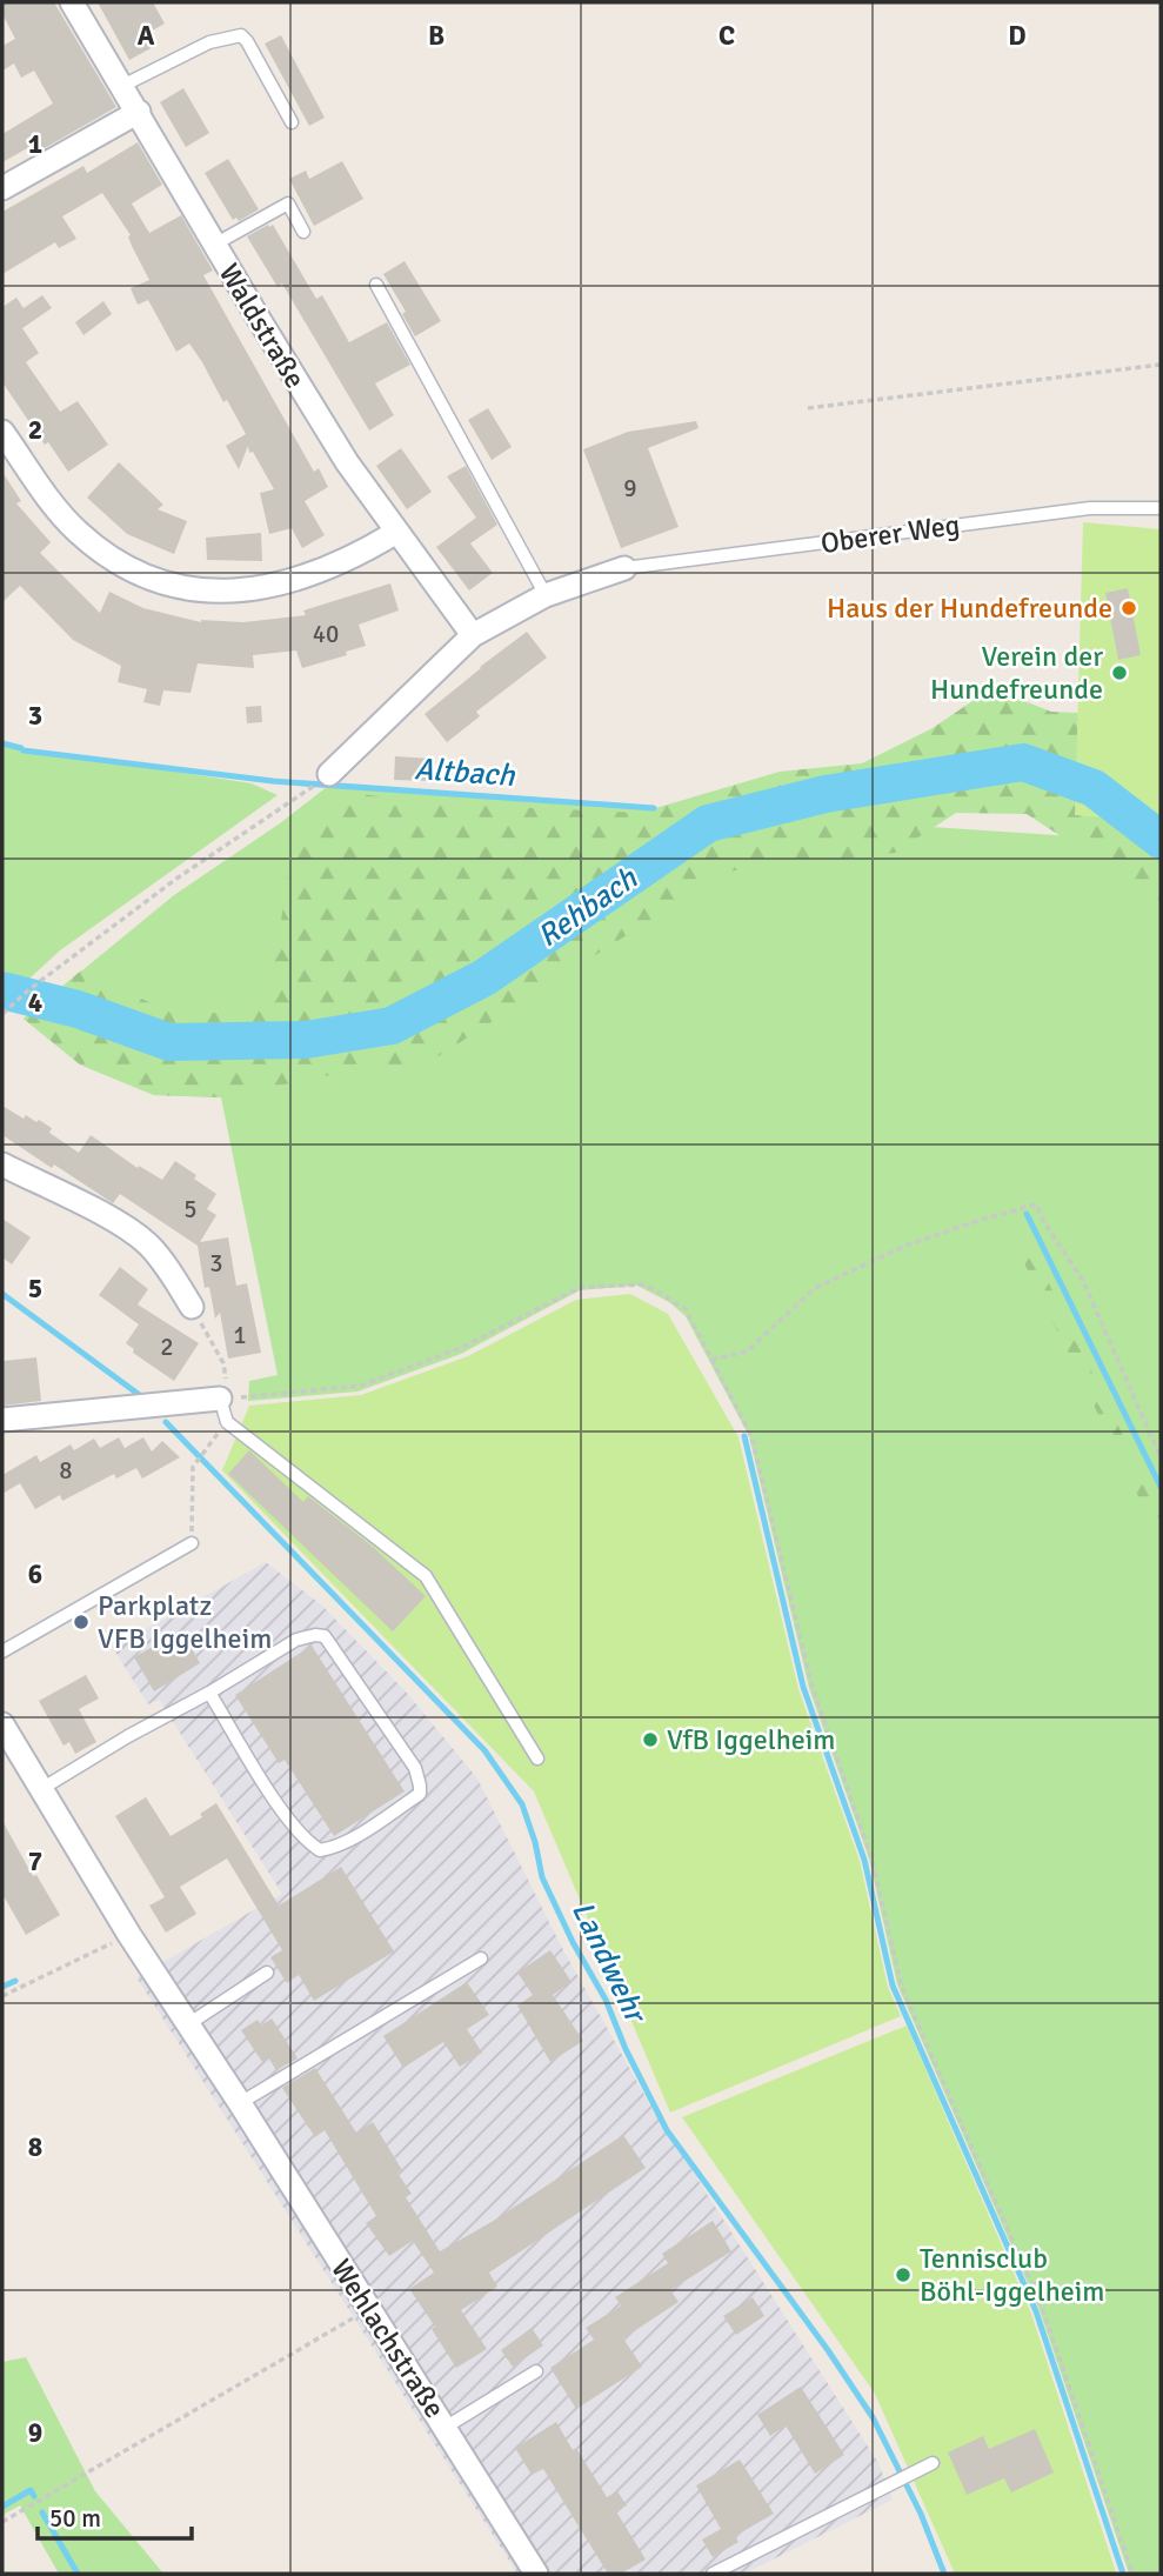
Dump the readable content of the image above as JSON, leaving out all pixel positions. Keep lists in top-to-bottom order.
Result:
{
  "streets": {
    "street": ["Waldstraße", "Wehlachstraße"],
    "lane": ["Oberer Weg"]
  },
  "water": ["Altbach", "Rehbach", "Landwehr"],
  "places": [
    "Haus der Hundefreunde",
    "Verein der Hundefreunde",
    "Parkplatz VFB Iggelheim",
    "VfB Iggelheim",
    "Tennisclub Böhl-Iggelheim"
  ],
  "house_numbers": [
    "9",
    "40",
    "5",
    "3",
    "1",
    "2",
    "8"
  ],
  "scale_bar": "50 m",
  "grid": {
    "columns": [
      "A",
      "B",
      "C",
      "D"
    ],
    "rows": [
      "1",
      "2",
      "3",
      "4",
      "5",
      "6",
      "7",
      "8",
      "9"
    ]
  }
}
